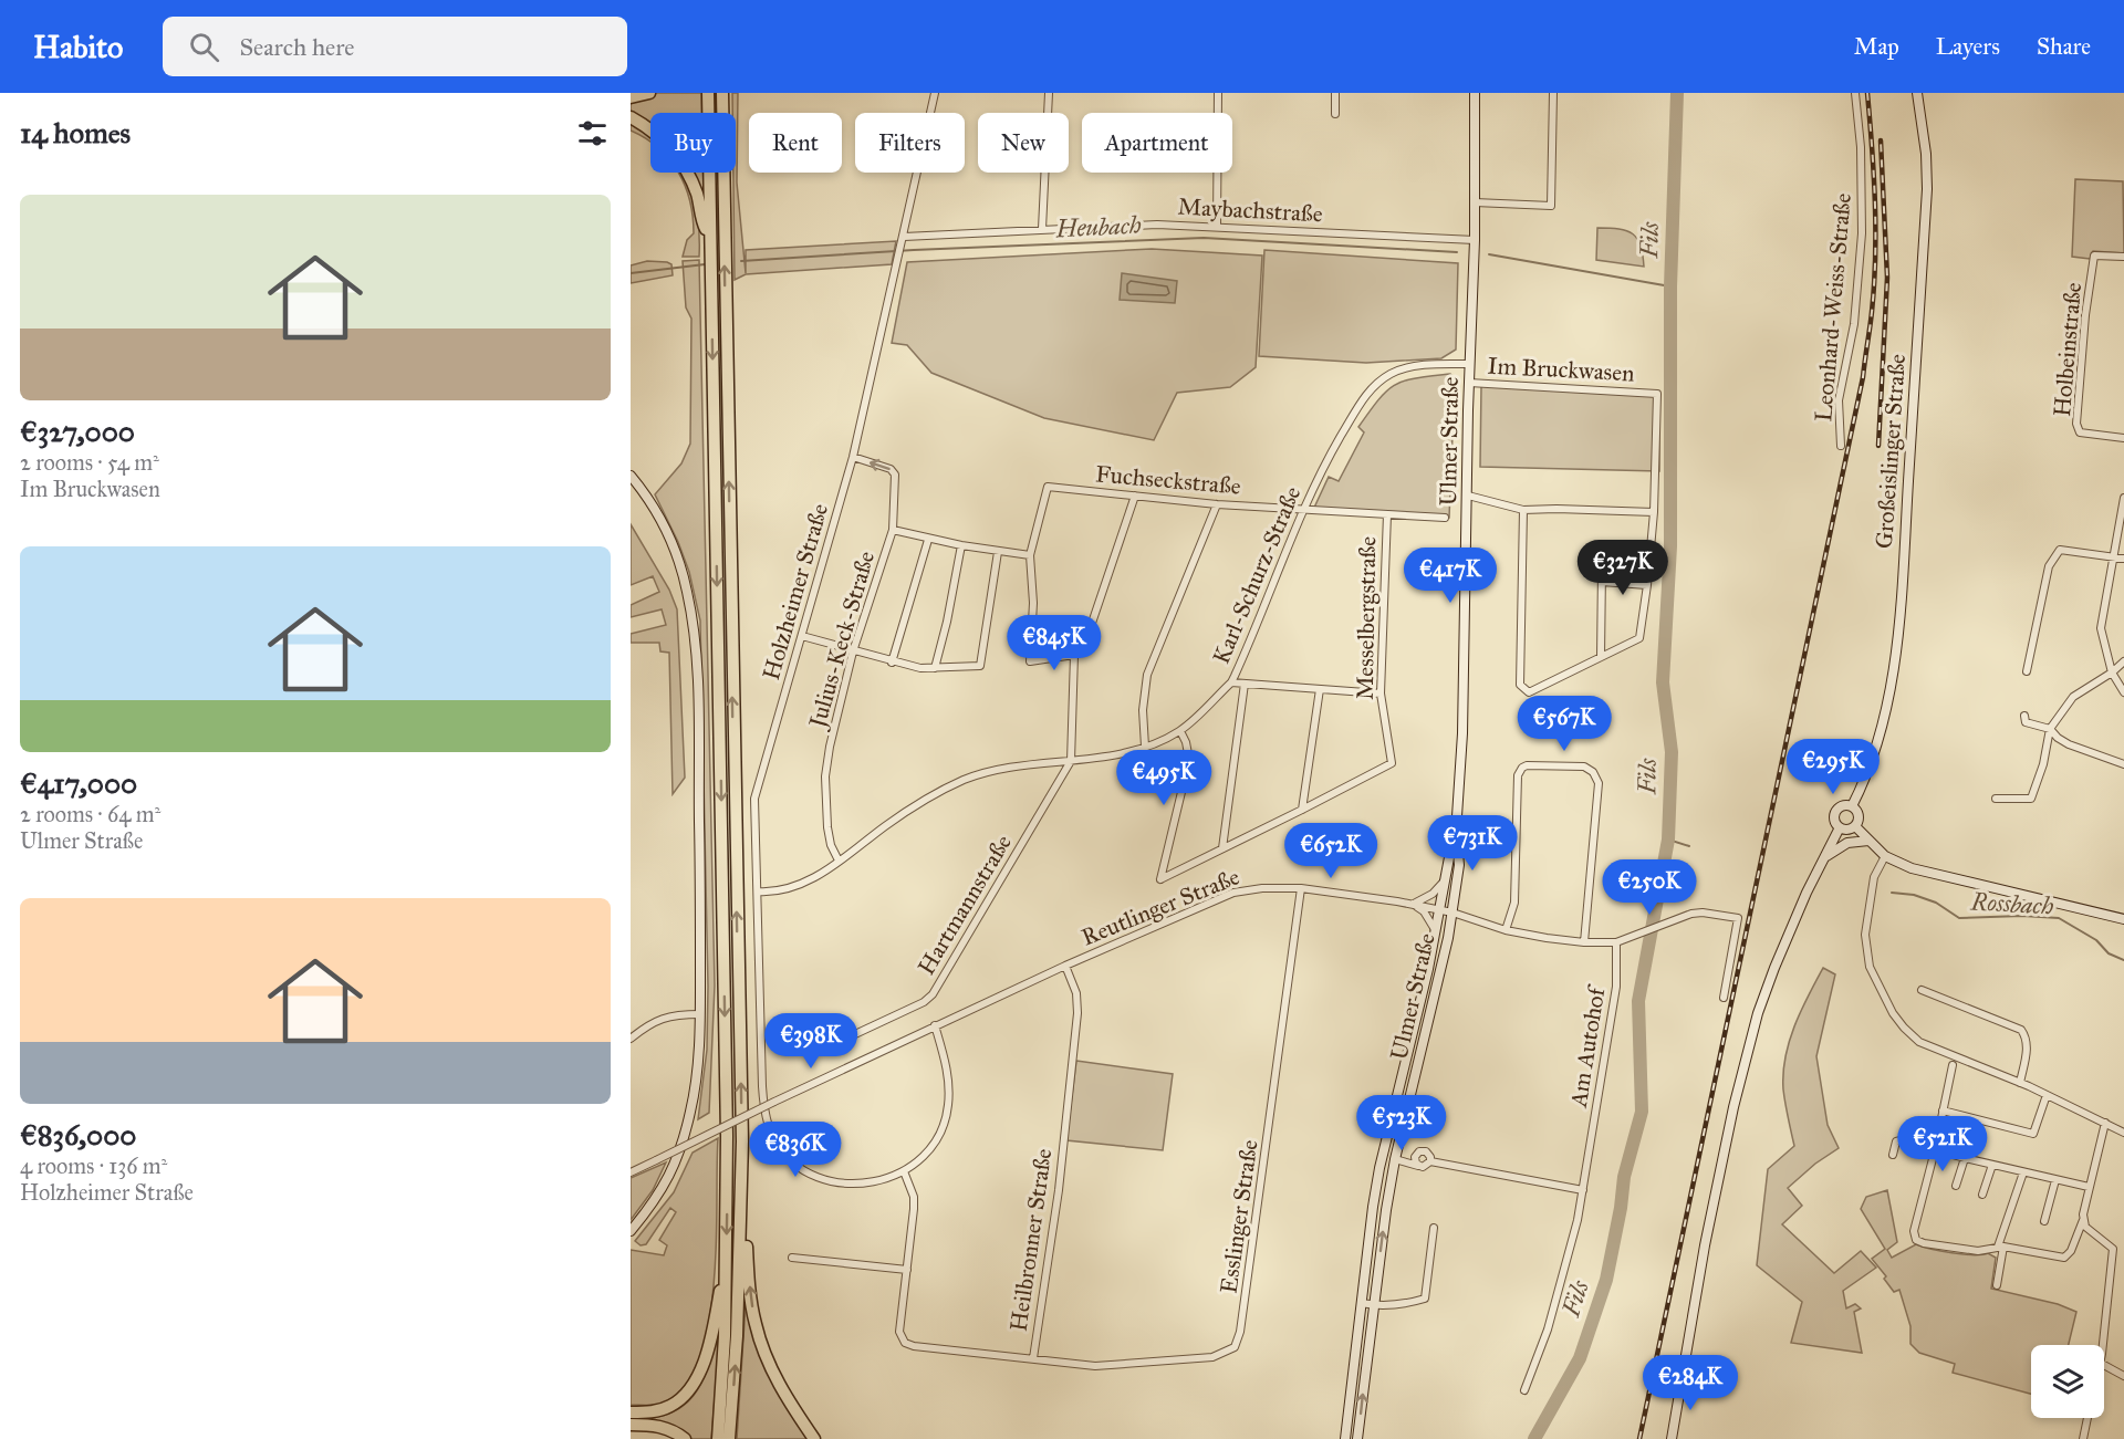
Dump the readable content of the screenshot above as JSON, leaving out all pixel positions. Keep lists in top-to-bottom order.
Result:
{
  "streets": {
    "main road": ["Ulmer Straße", "Großeislinger Straße"],
    "street": [
      "Maybachstraße",
      "Leonhard-Weiss-Straße",
      "Holbeinstraße",
      "Im Bruckwasen",
      "Fuchseckstraße",
      "Karl-Schurz-Straße",
      "Holzheimer Straße",
      "Messelbergstraße",
      "Julius-Keck-Straße",
      "Hartmannstraße",
      "Reutlinger Straße",
      "Am Autohof",
      "Esslinger Straße",
      "Heilbronner Straße"
    ]
  },
  "crossings": [
    ["Maybachstraße", "Ulmer Straße"],
    ["Maybachstraße", "Holzheimer Straße"],
    ["Im Bruckwasen", "Ulmer Straße"],
    ["Ulmer Straße", "Karl-Schurz-Straße"],
    ["Ulmer Straße", "Reutlinger Straße"],
    ["Fuchseckstraße", "Karl-Schurz-Straße"],
    ["Fuchseckstraße", "Messelbergstraße"],
    ["Karl-Schurz-Straße", "Holzheimer Straße"],
    ["Karl-Schurz-Straße", "Julius-Keck-Straße"],
    ["Karl-Schurz-Straße", "Hartmannstraße"],
    ["Holzheimer Straße", "Julius-Keck-Straße"],
    ["Holzheimer Straße", "Reutlinger Straße"],
    ["Holzheimer Straße", "Heilbronner Straße"],
    ["Reutlinger Straße", "Esslinger Straße"],
    ["Reutlinger Straße", "Heilbronner Straße"],
    ["Esslinger Straße", "Heilbronner Straße"]
  ],
  "water": ["Heubach", "Fils", "Rossbach"],
  "page": {
    "header": "Habito",
    "search": "Search here",
    "nav": ["Map", "Layers", "Share"],
    "heading": "14 homes",
    "chip": [
      "Buy",
      "Rent",
      "Filters",
      "New",
      "Apartment"
    ],
    "list": [
      {
        "name": "€327,000",
        "note": "2 rooms · 54 m² · Im Bruckwasen"
      },
      {
        "name": "€417,000",
        "note": "2 rooms · 64 m² · Ulmer Straße"
      },
      {
        "name": "€836,000",
        "note": "4 rooms · 136 m² · Holzheimer Straße"
      }
    ],
    "price": [
      "€327K",
      "€417K",
      "€845K",
      "€567K",
      "€295K",
      "€495K",
      "€731K",
      "€652K",
      "€250K",
      "€398K",
      "€523K",
      "€521K",
      "€836K",
      "€284K"
    ]
  }
}
